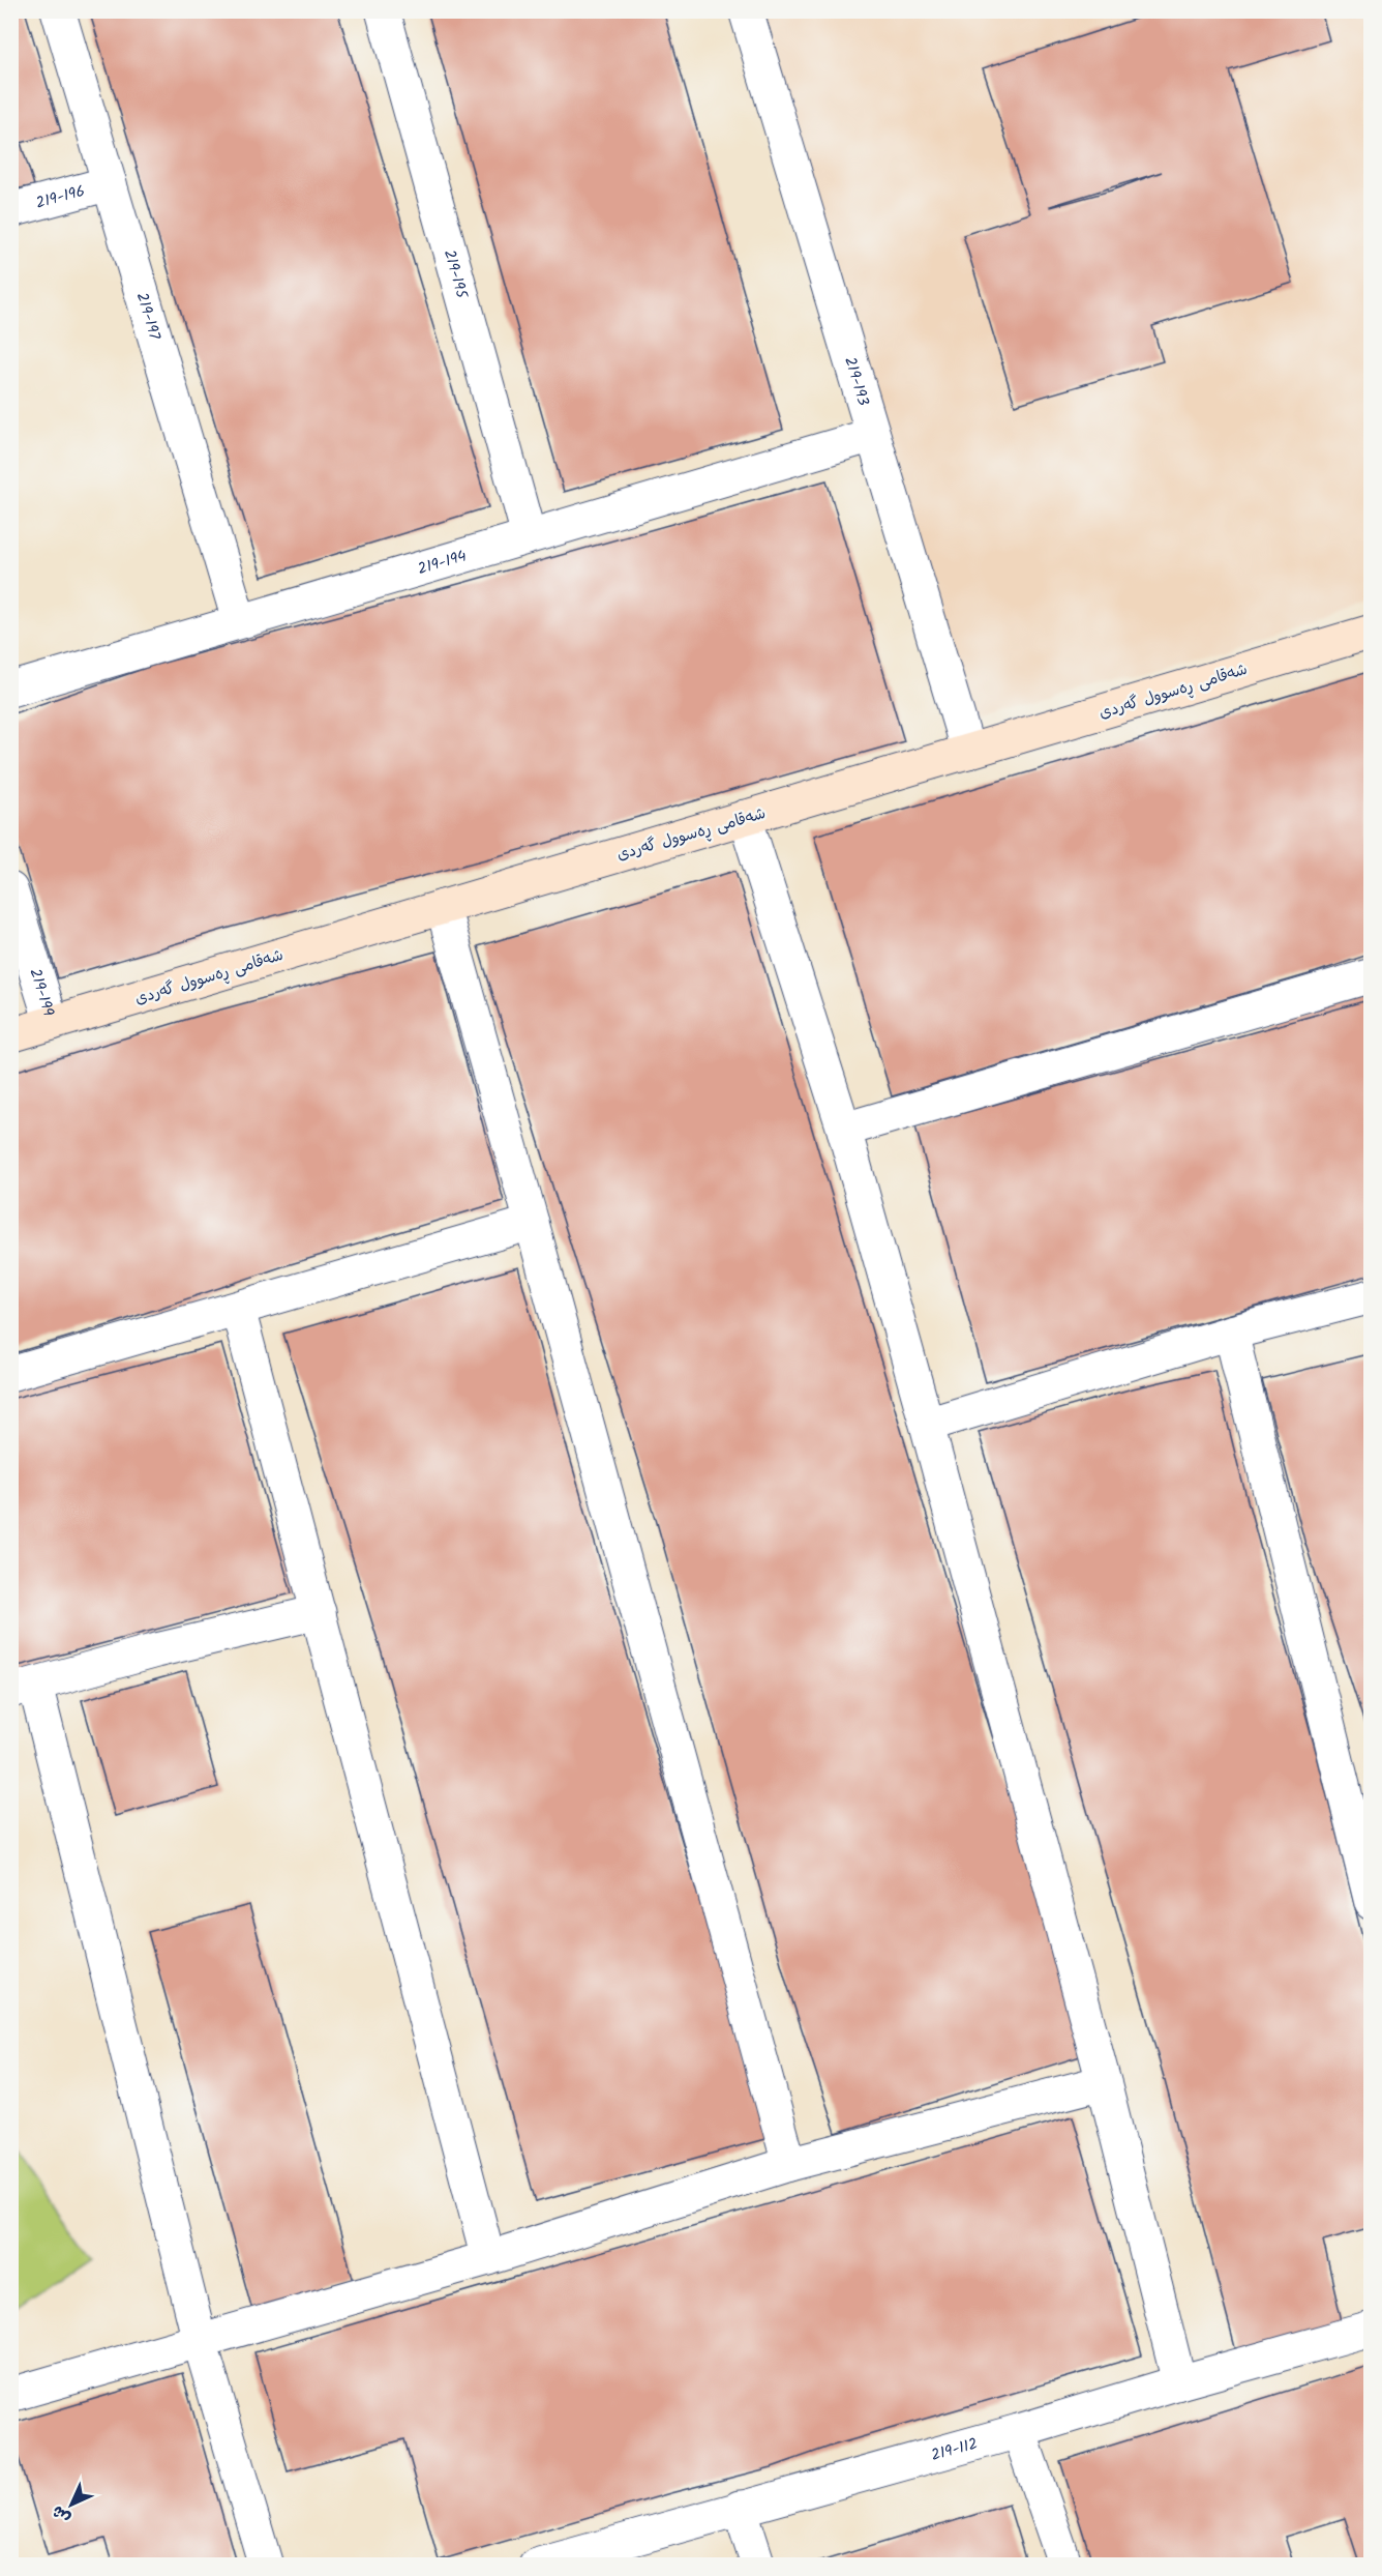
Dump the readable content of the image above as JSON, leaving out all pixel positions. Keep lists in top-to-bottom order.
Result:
{
  "streets": {
    "street": [
      "219-196",
      "219-195",
      "219-197",
      "219-193",
      "219-194",
      "شەقامی ڕەسوول گەردی",
      "219-199",
      "219-112"
    ]
  },
  "crossings": [
    ["219-196", "219-197"],
    ["219-195", "219-194"],
    ["219-197", "219-194"],
    ["219-193", "219-194"],
    ["219-193", "شەقامی ڕەسوول گەردی"],
    ["شەقامی ڕەسوول گەردی", "219-199"]
  ],
  "north": "bottom left"
}
